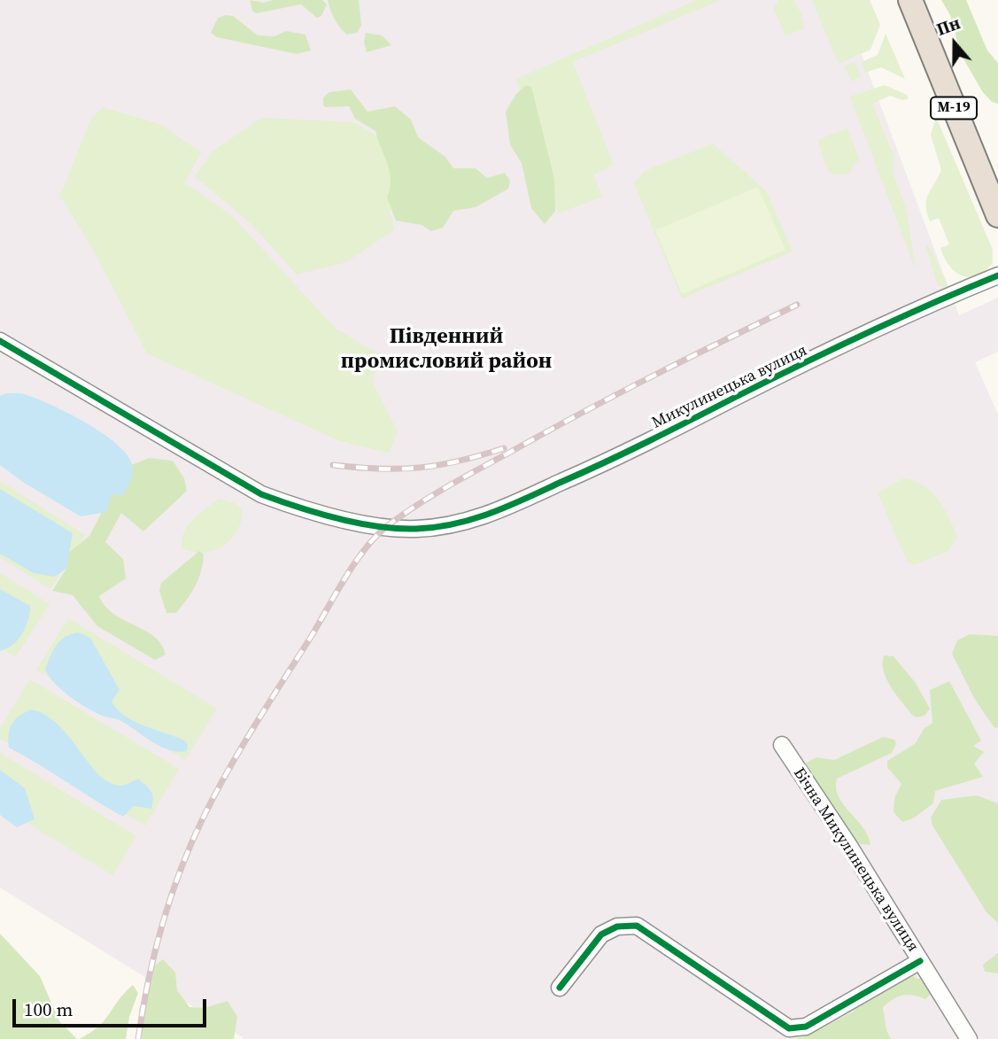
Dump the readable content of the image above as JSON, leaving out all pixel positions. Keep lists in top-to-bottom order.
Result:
{
  "streets": {
    "highway": ["М-19"],
    "street": ["Микулинецька вулиця", "Бічна Микулинецька вулиця"]
  },
  "districts": ["Південний промисловий район"],
  "scale_bar": "100 m",
  "north": "top"
}
